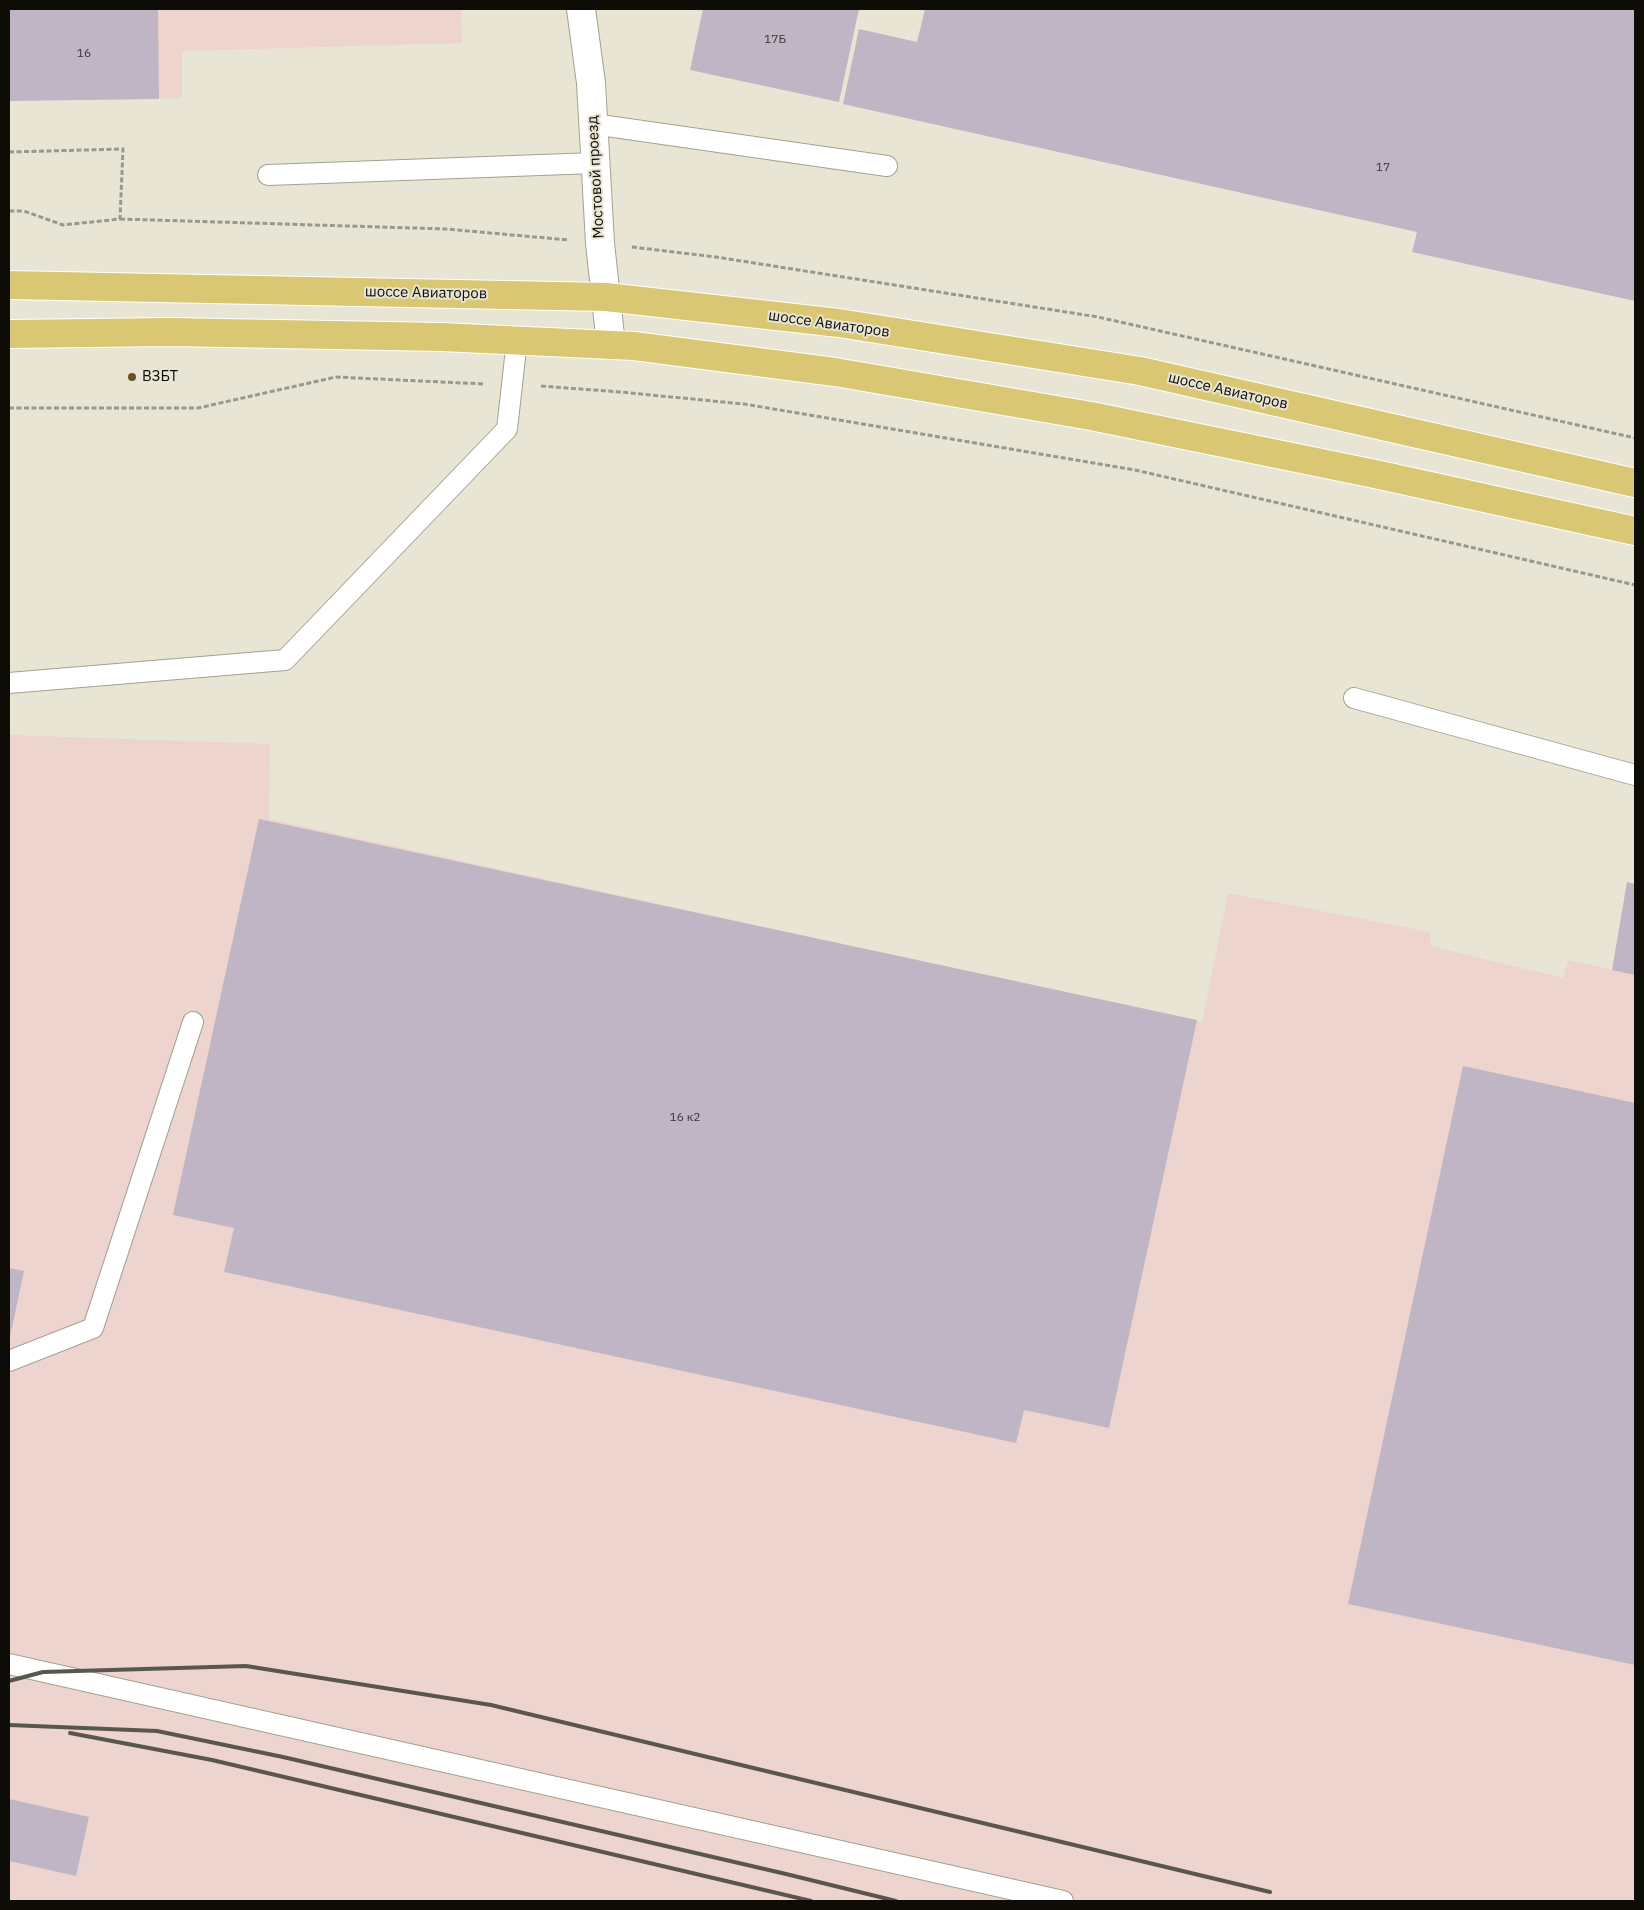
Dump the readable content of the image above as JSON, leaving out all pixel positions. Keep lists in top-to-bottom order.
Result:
{
  "streets": {
    "main road": ["шоссе Авиаторов"],
    "street": ["Мостовой проезд"]
  },
  "crossings": [
    ["Мостовой проезд", "шоссе Авиаторов"]
  ],
  "places": ["ВЗБТ"],
  "house_numbers": [
    "17Б",
    "16",
    "17",
    "16 к2"
  ]
}
